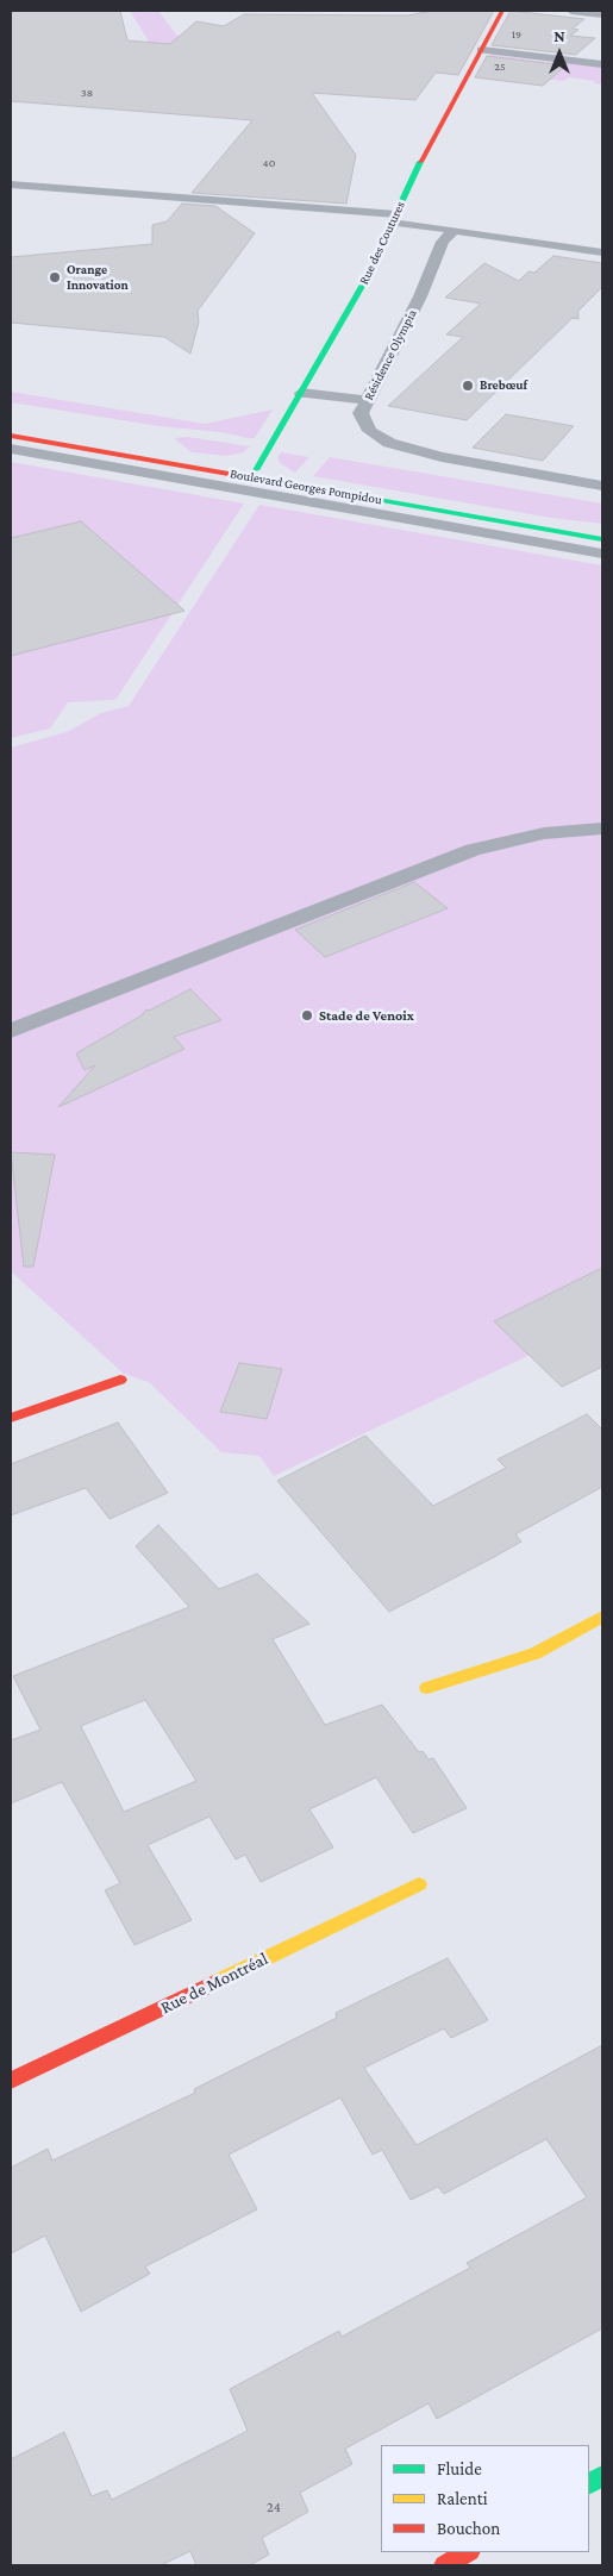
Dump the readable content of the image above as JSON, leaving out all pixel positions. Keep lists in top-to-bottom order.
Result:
{
  "streets": {
    "street": ["Rue des Coutures", "Boulevard Georges Pompidou", "Rue de Montréal"],
    "lane": ["Résidence Olympia"]
  },
  "crossings": [
    ["Rue des Coutures", "Boulevard Georges Pompidou"]
  ],
  "places": ["Orange Innovation", "Brebœuf", "Stade de Venoix"],
  "house_numbers": [
    "19",
    "25",
    "38",
    "40",
    "24"
  ],
  "legend": ["Fluide", "Ralenti", "Bouchon"],
  "north": "top"
}
